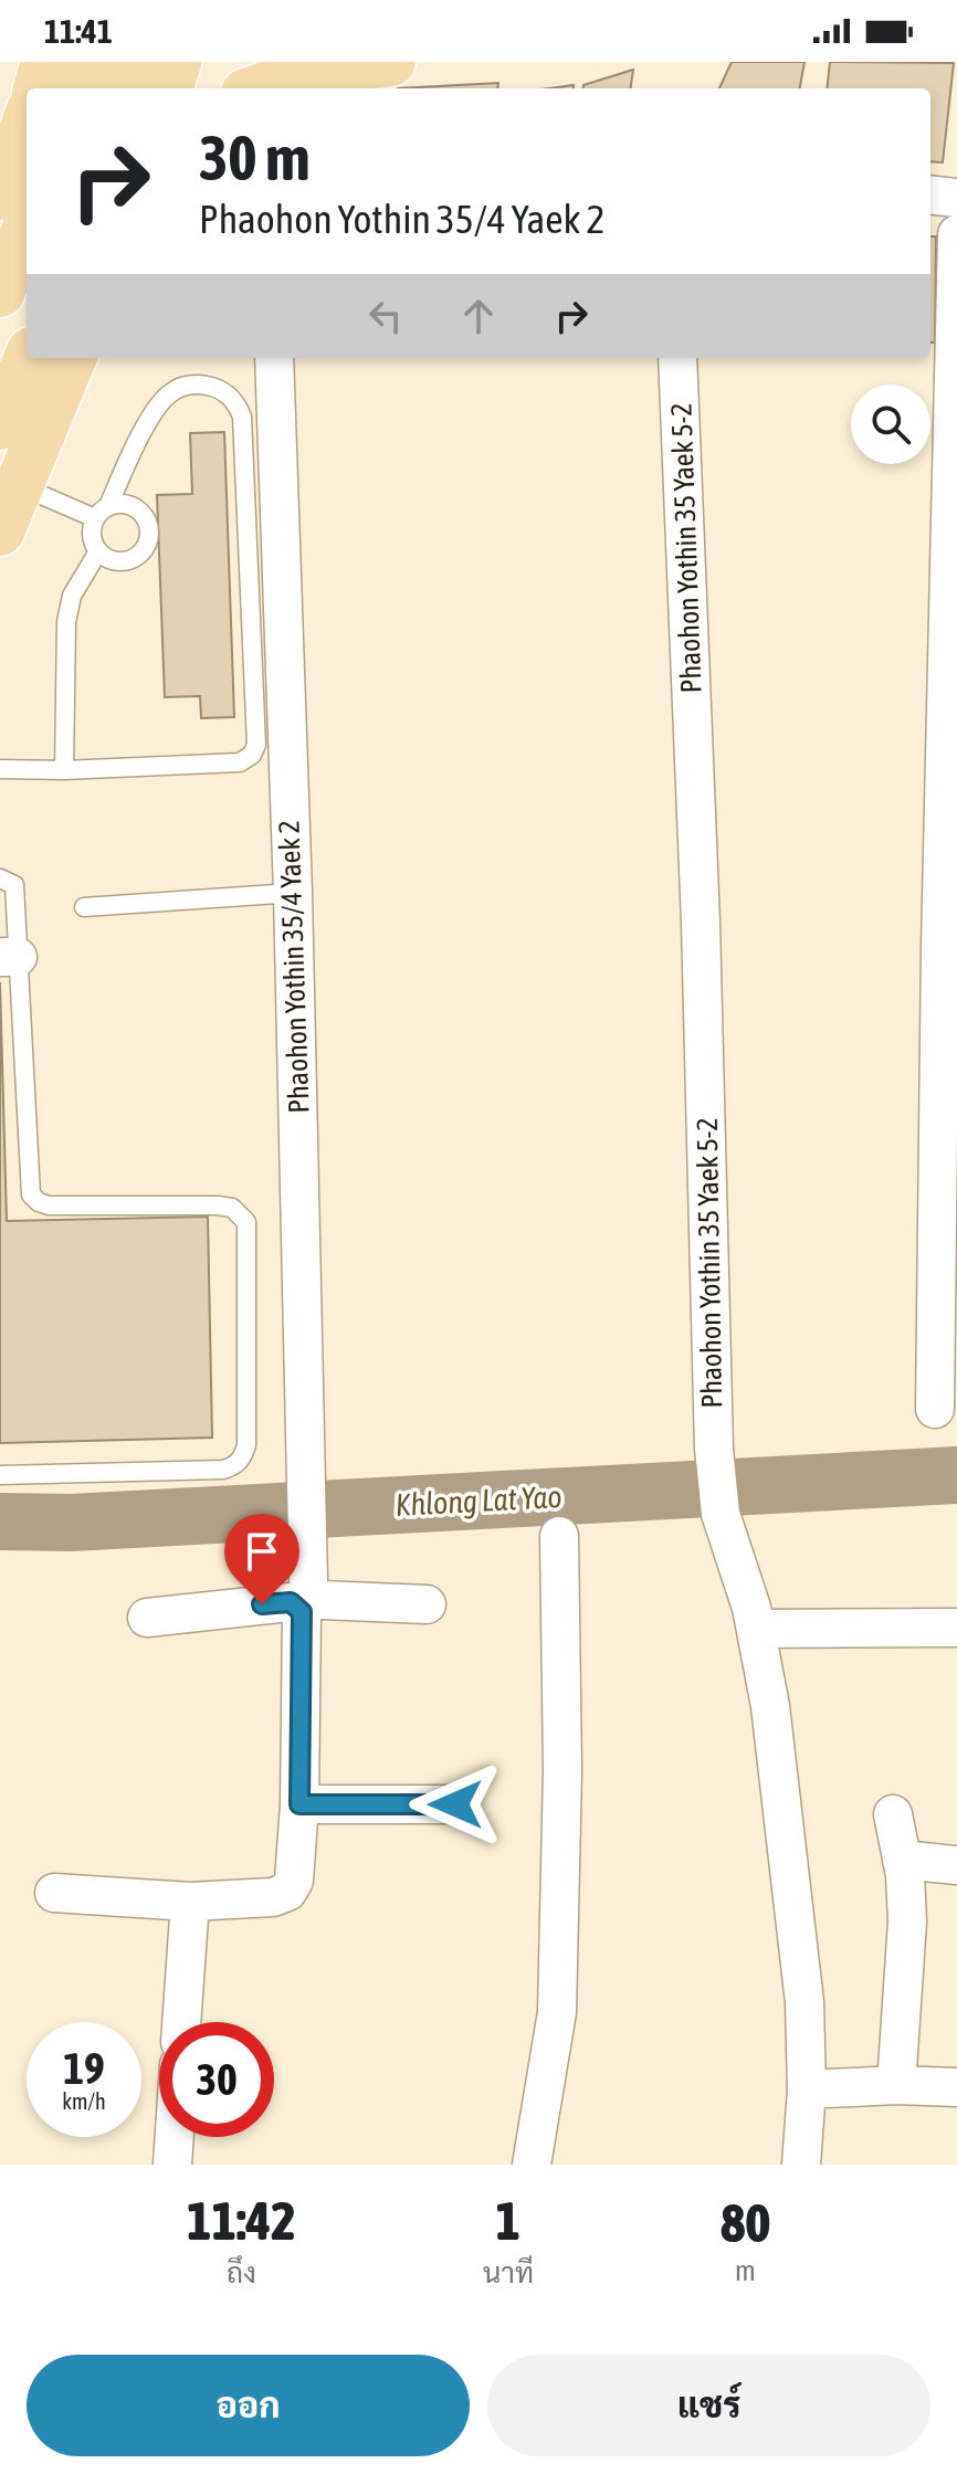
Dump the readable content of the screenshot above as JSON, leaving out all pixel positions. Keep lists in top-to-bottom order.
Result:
{
  "streets": {
    "street": ["Phaohon Yothin 35 Yaek 5-2", "Phaohon Yothin 35/4 Yaek 2"]
  },
  "water": ["Khlong Lat Yao"],
  "page": {
    "status": "11:41",
    "turn": ["30 m", "Phaohon Yothin 35/4 Yaek 2"],
    "speed": "19 km/h",
    "limit": "30",
    "eta": [
      "11:42",
      "ถึง",
      "1",
      "นาที",
      "80",
      "m"
    ],
    "buttons": ["ออก", "แชร์"]
  }
}
